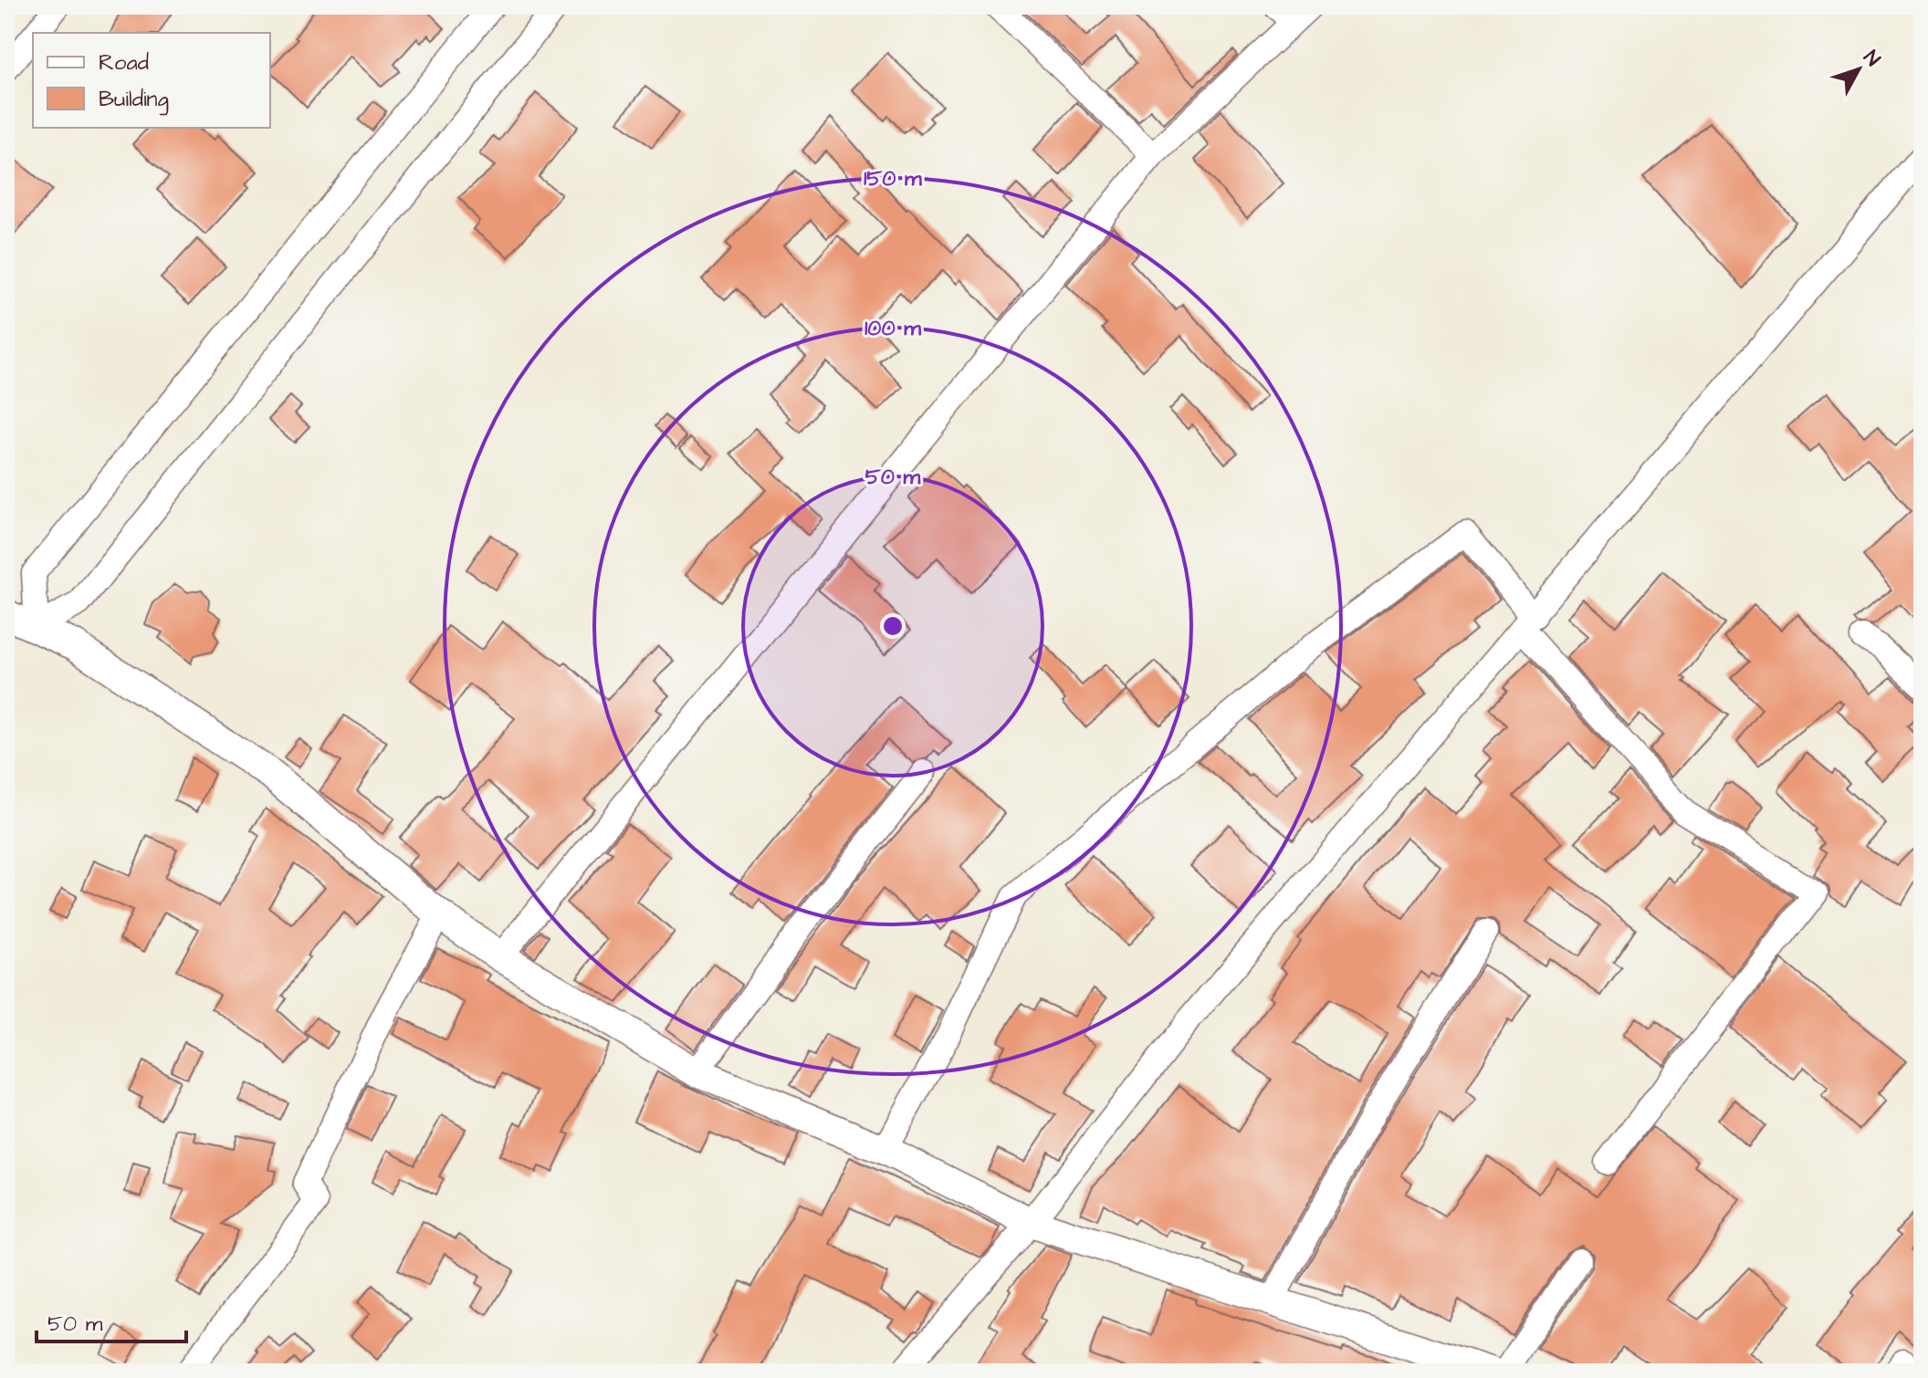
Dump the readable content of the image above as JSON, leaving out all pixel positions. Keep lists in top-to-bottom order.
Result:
{
  "legend": ["Road", "Building"],
  "scale_bar": "50 m",
  "north": "top right",
  "rings": ["150 m", "100 m", "50 m"]
}
